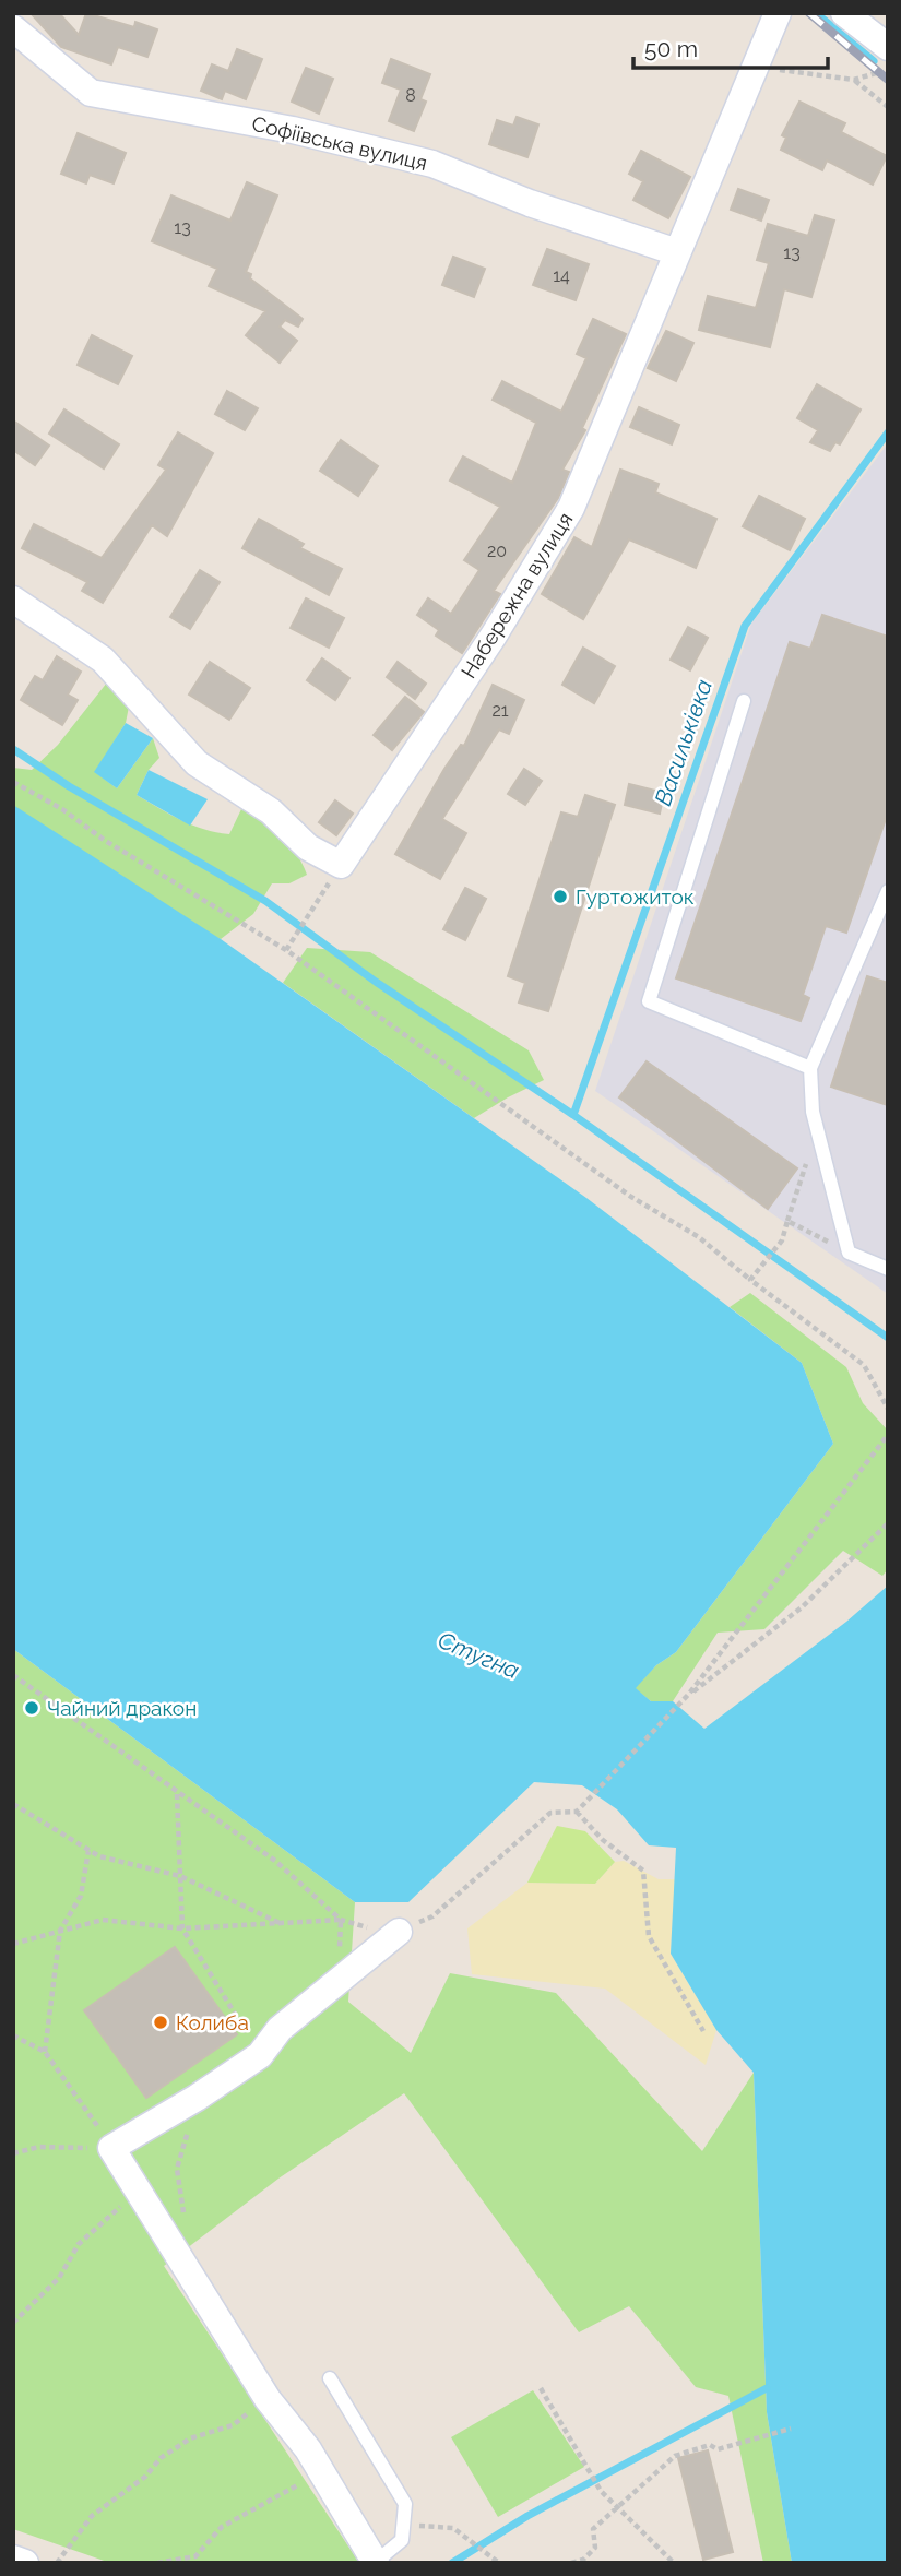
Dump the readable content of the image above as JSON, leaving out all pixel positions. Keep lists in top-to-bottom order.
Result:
{
  "streets": {
    "street": ["Софіївська вулиця", "Набережна вулиця"]
  },
  "crossings": [
    ["Софіївська вулиця", "Набережна вулиця"]
  ],
  "water": ["Васильківка", "Стугна"],
  "places": ["Гуртожиток", "Чайний дракон", "Колиба"],
  "house_numbers": [
    "8",
    "13",
    "13",
    "14",
    "20",
    "21"
  ],
  "scale_bar": "50 m"
}
